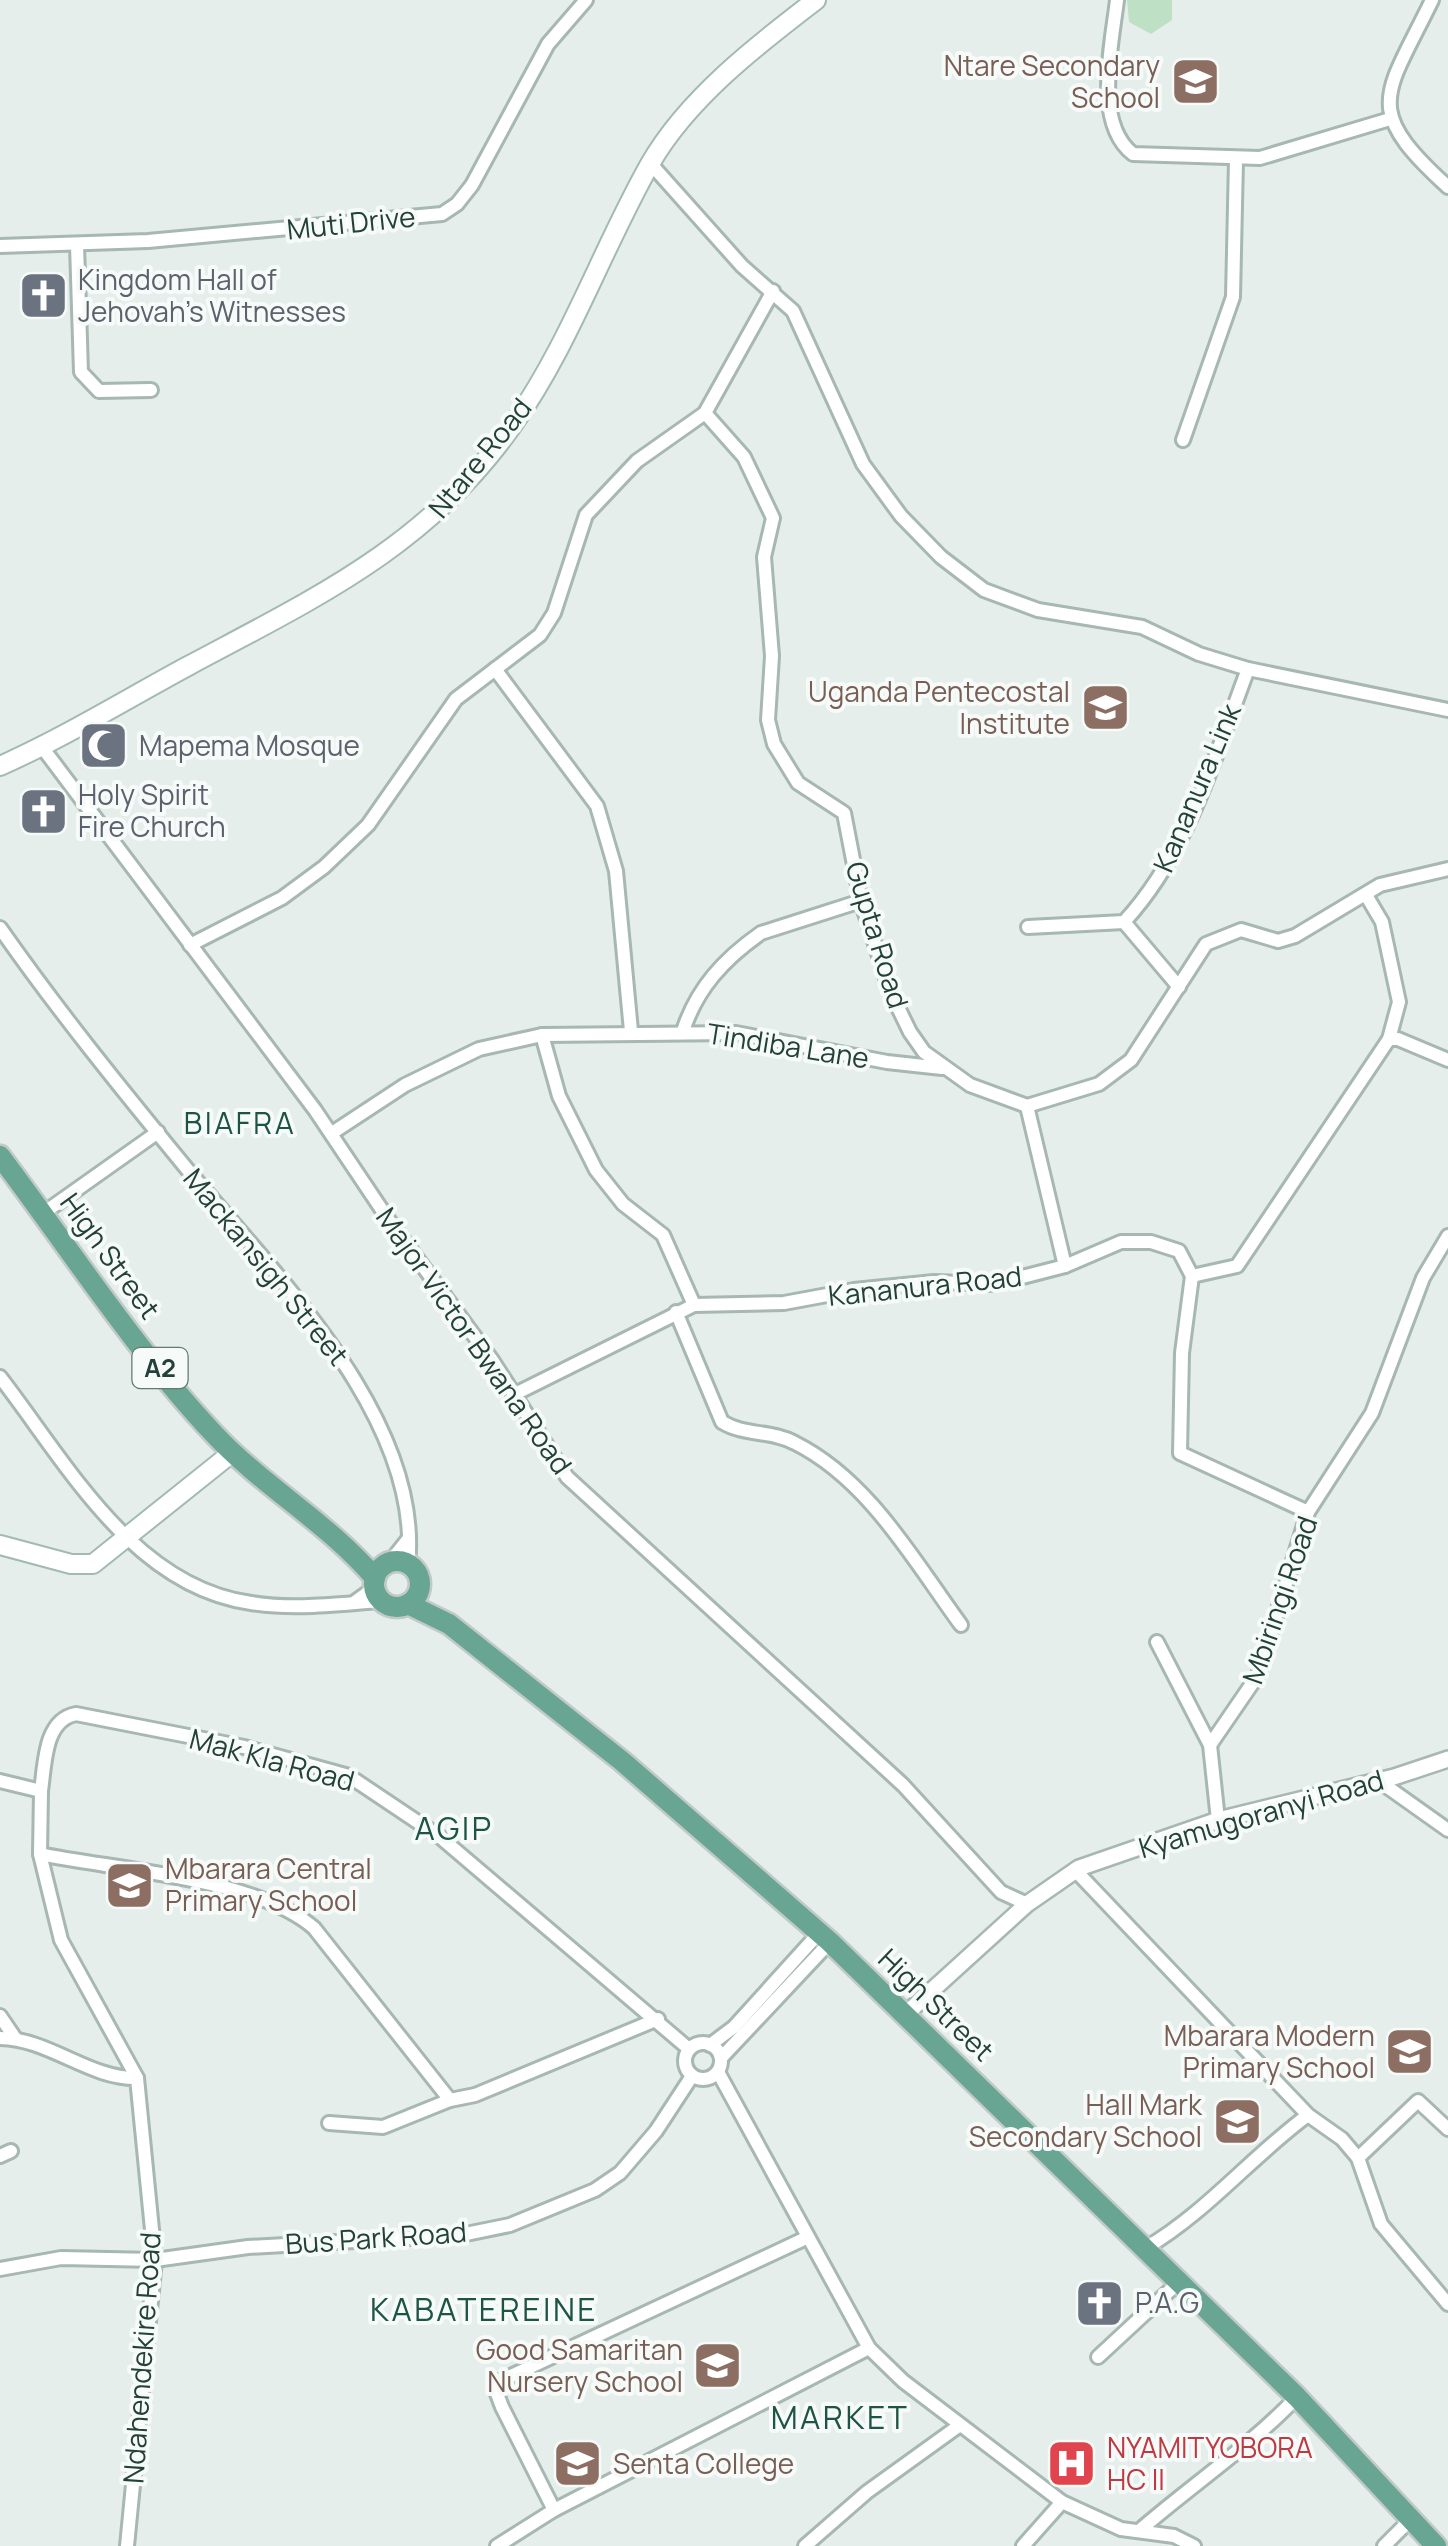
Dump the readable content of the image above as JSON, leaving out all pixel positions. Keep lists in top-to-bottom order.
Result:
{
  "streets": {
    "main road": ["Ntare Road", "High Street", "A2"],
    "street": [
      "Muti Drive",
      "Kananura Link",
      "Gupta Road",
      "Tindiba Lane",
      "Mackansigh Street",
      "Kananura Road",
      "Major Victor Bwana Road",
      "Mbiringi Road",
      "Mak Kla Road",
      "Kyamugoranyi Road",
      "Bus Park Road",
      "Ndahendekire Road"
    ]
  },
  "crossings": [
    ["Ntare Road", "Major Victor Bwana Road"],
    ["Gupta Road", "Tindiba Lane"],
    ["Tindiba Lane", "Major Victor Bwana Road"],
    ["High Street", "Mackansigh Street"],
    ["High Street", "Kyamugoranyi Road"],
    ["Kananura Road", "Major Victor Bwana Road"],
    ["Major Victor Bwana Road", "Kyamugoranyi Road"],
    ["Mak Kla Road", "Bus Park Road"],
    ["Bus Park Road", "Ndahendekire Road"]
  ],
  "districts": [
    "BIAFRA",
    "AGIP",
    "KABATEREINE",
    "MARKET"
  ],
  "places": {
    "school or university": [
      "Ntare Secondary School",
      "Uganda Pentecostal Institute",
      "Mbarara Central Primary School",
      "Mbarara Modern Primary School",
      "Hall Mark Secondary School",
      "Good Samaritan Nursery School",
      "Senta College"
    ],
    "church": ["Kingdom Hall of Jehovah's Witnesses", "Holy Spirit Fire Church", "P.A.G"],
    "mosque": ["Mapema Mosque"],
    "hospital": ["NYAMITYOBORA HC II"]
  }
}
